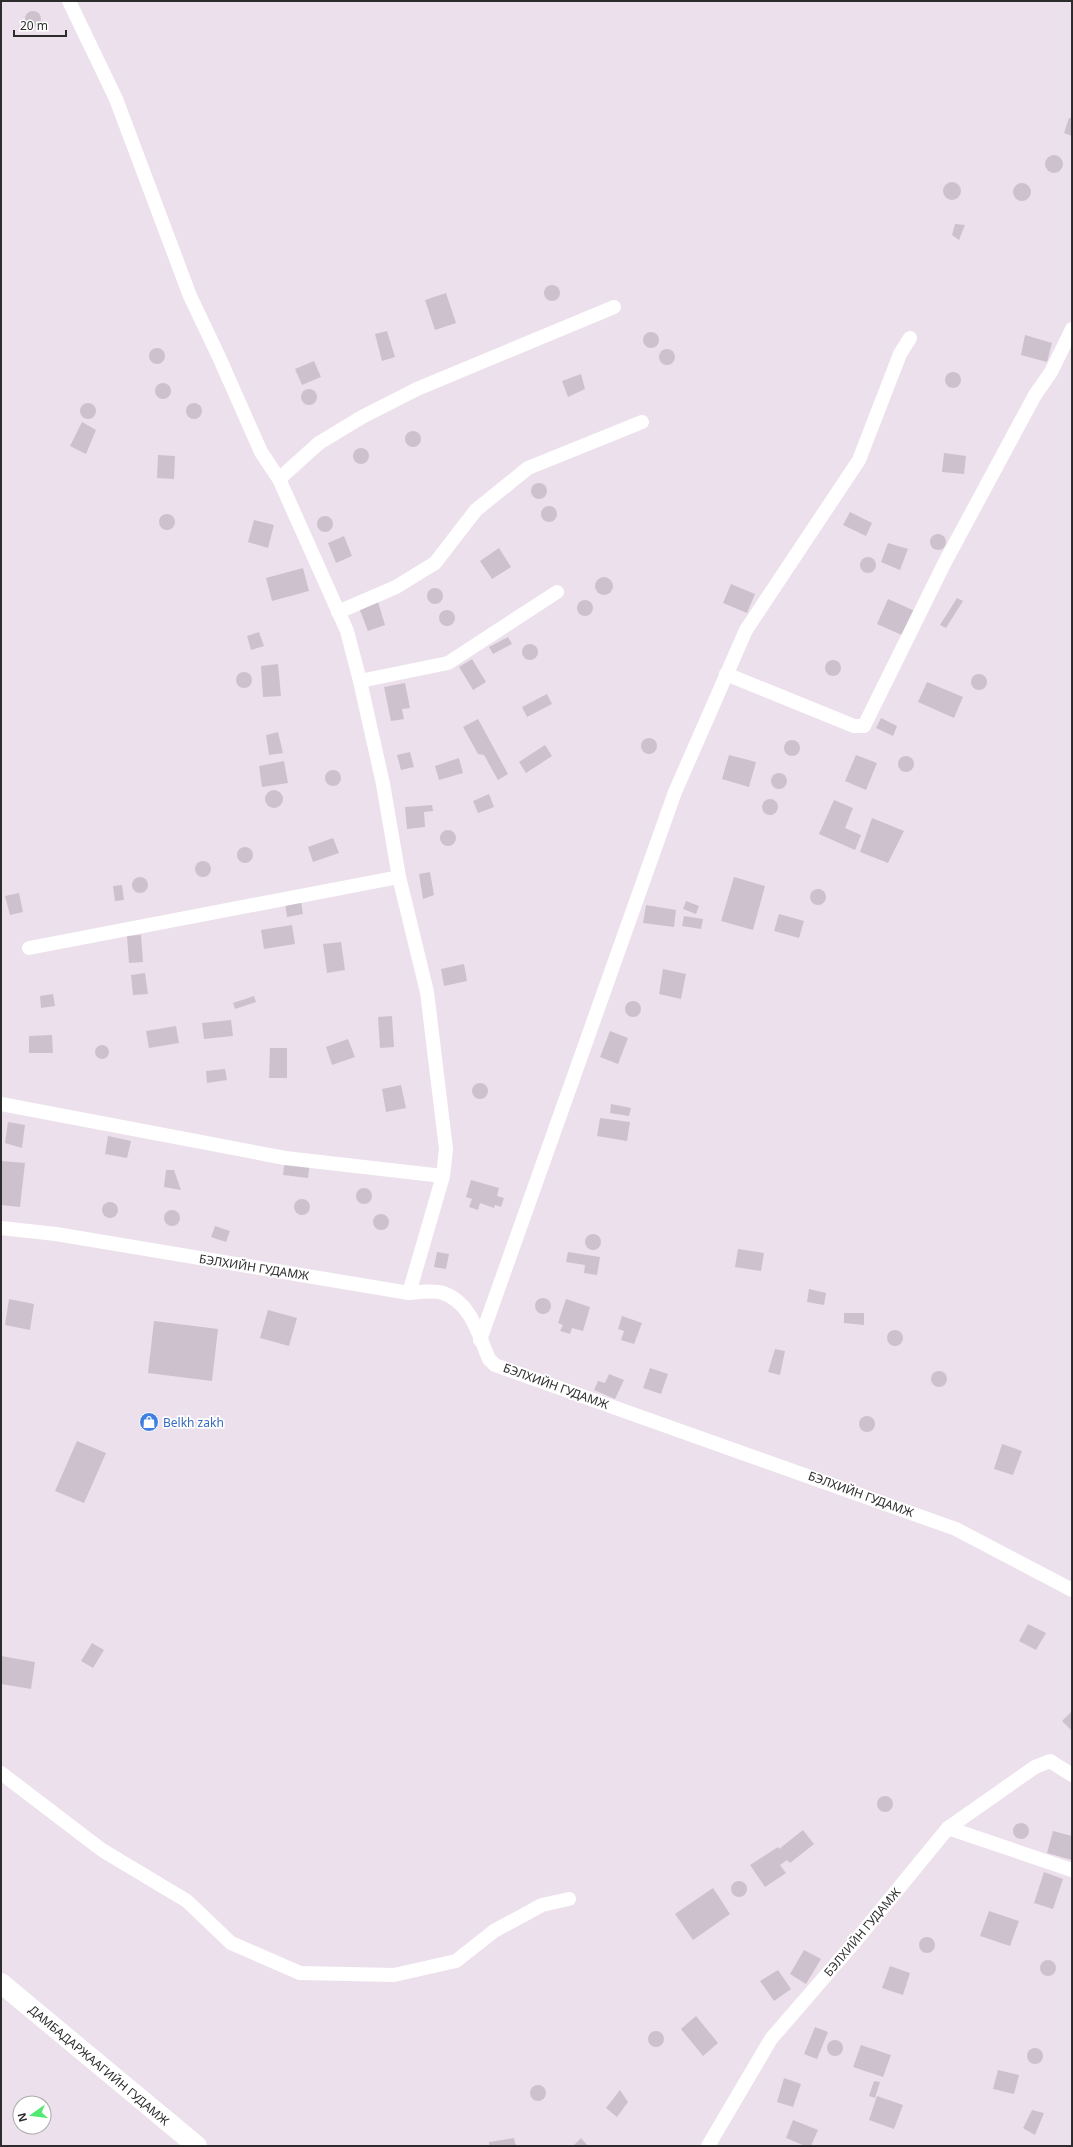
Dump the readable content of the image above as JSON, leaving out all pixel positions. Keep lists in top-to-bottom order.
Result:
{
  "streets": {
    "main road": ["ДАМБАДАРЖААГИЙН ГУДАМЖ"],
    "street": ["БЭЛХИЙН ГУДАМЖ"]
  },
  "places": {
    "shop": ["Belkh zakh"]
  },
  "scale_bar": "20 m",
  "north": "left"
}
